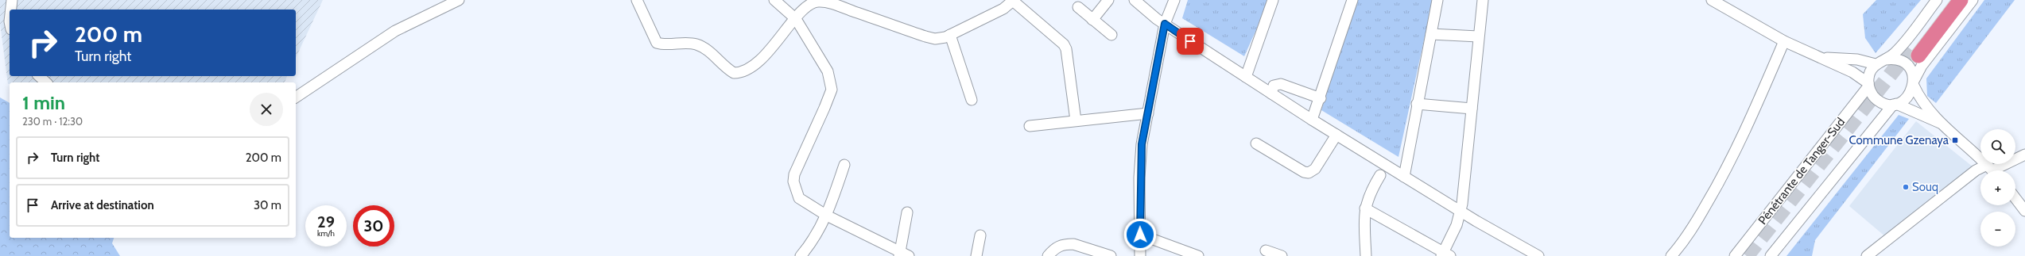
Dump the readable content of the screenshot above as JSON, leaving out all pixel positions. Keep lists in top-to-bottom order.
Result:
{
  "streets": {
    "street": ["Pénétrante de Tanger-Sud"]
  },
  "places": {
    "transit": ["Commune Gzenaya"],
    "other": ["Souq"]
  },
  "page": {
    "turn": ["200 m", "Turn right"],
    "heading": ["1 min", "230 m · 12:30"],
    "map_buttons": ["+", "−"],
    "list": [
      {
        "name": "Turn right",
        "value": "200 m"
      },
      {
        "name": "Arrive at destination",
        "value": "30 m"
      }
    ],
    "speed": "29 km/h",
    "limit": "30"
  }
}
